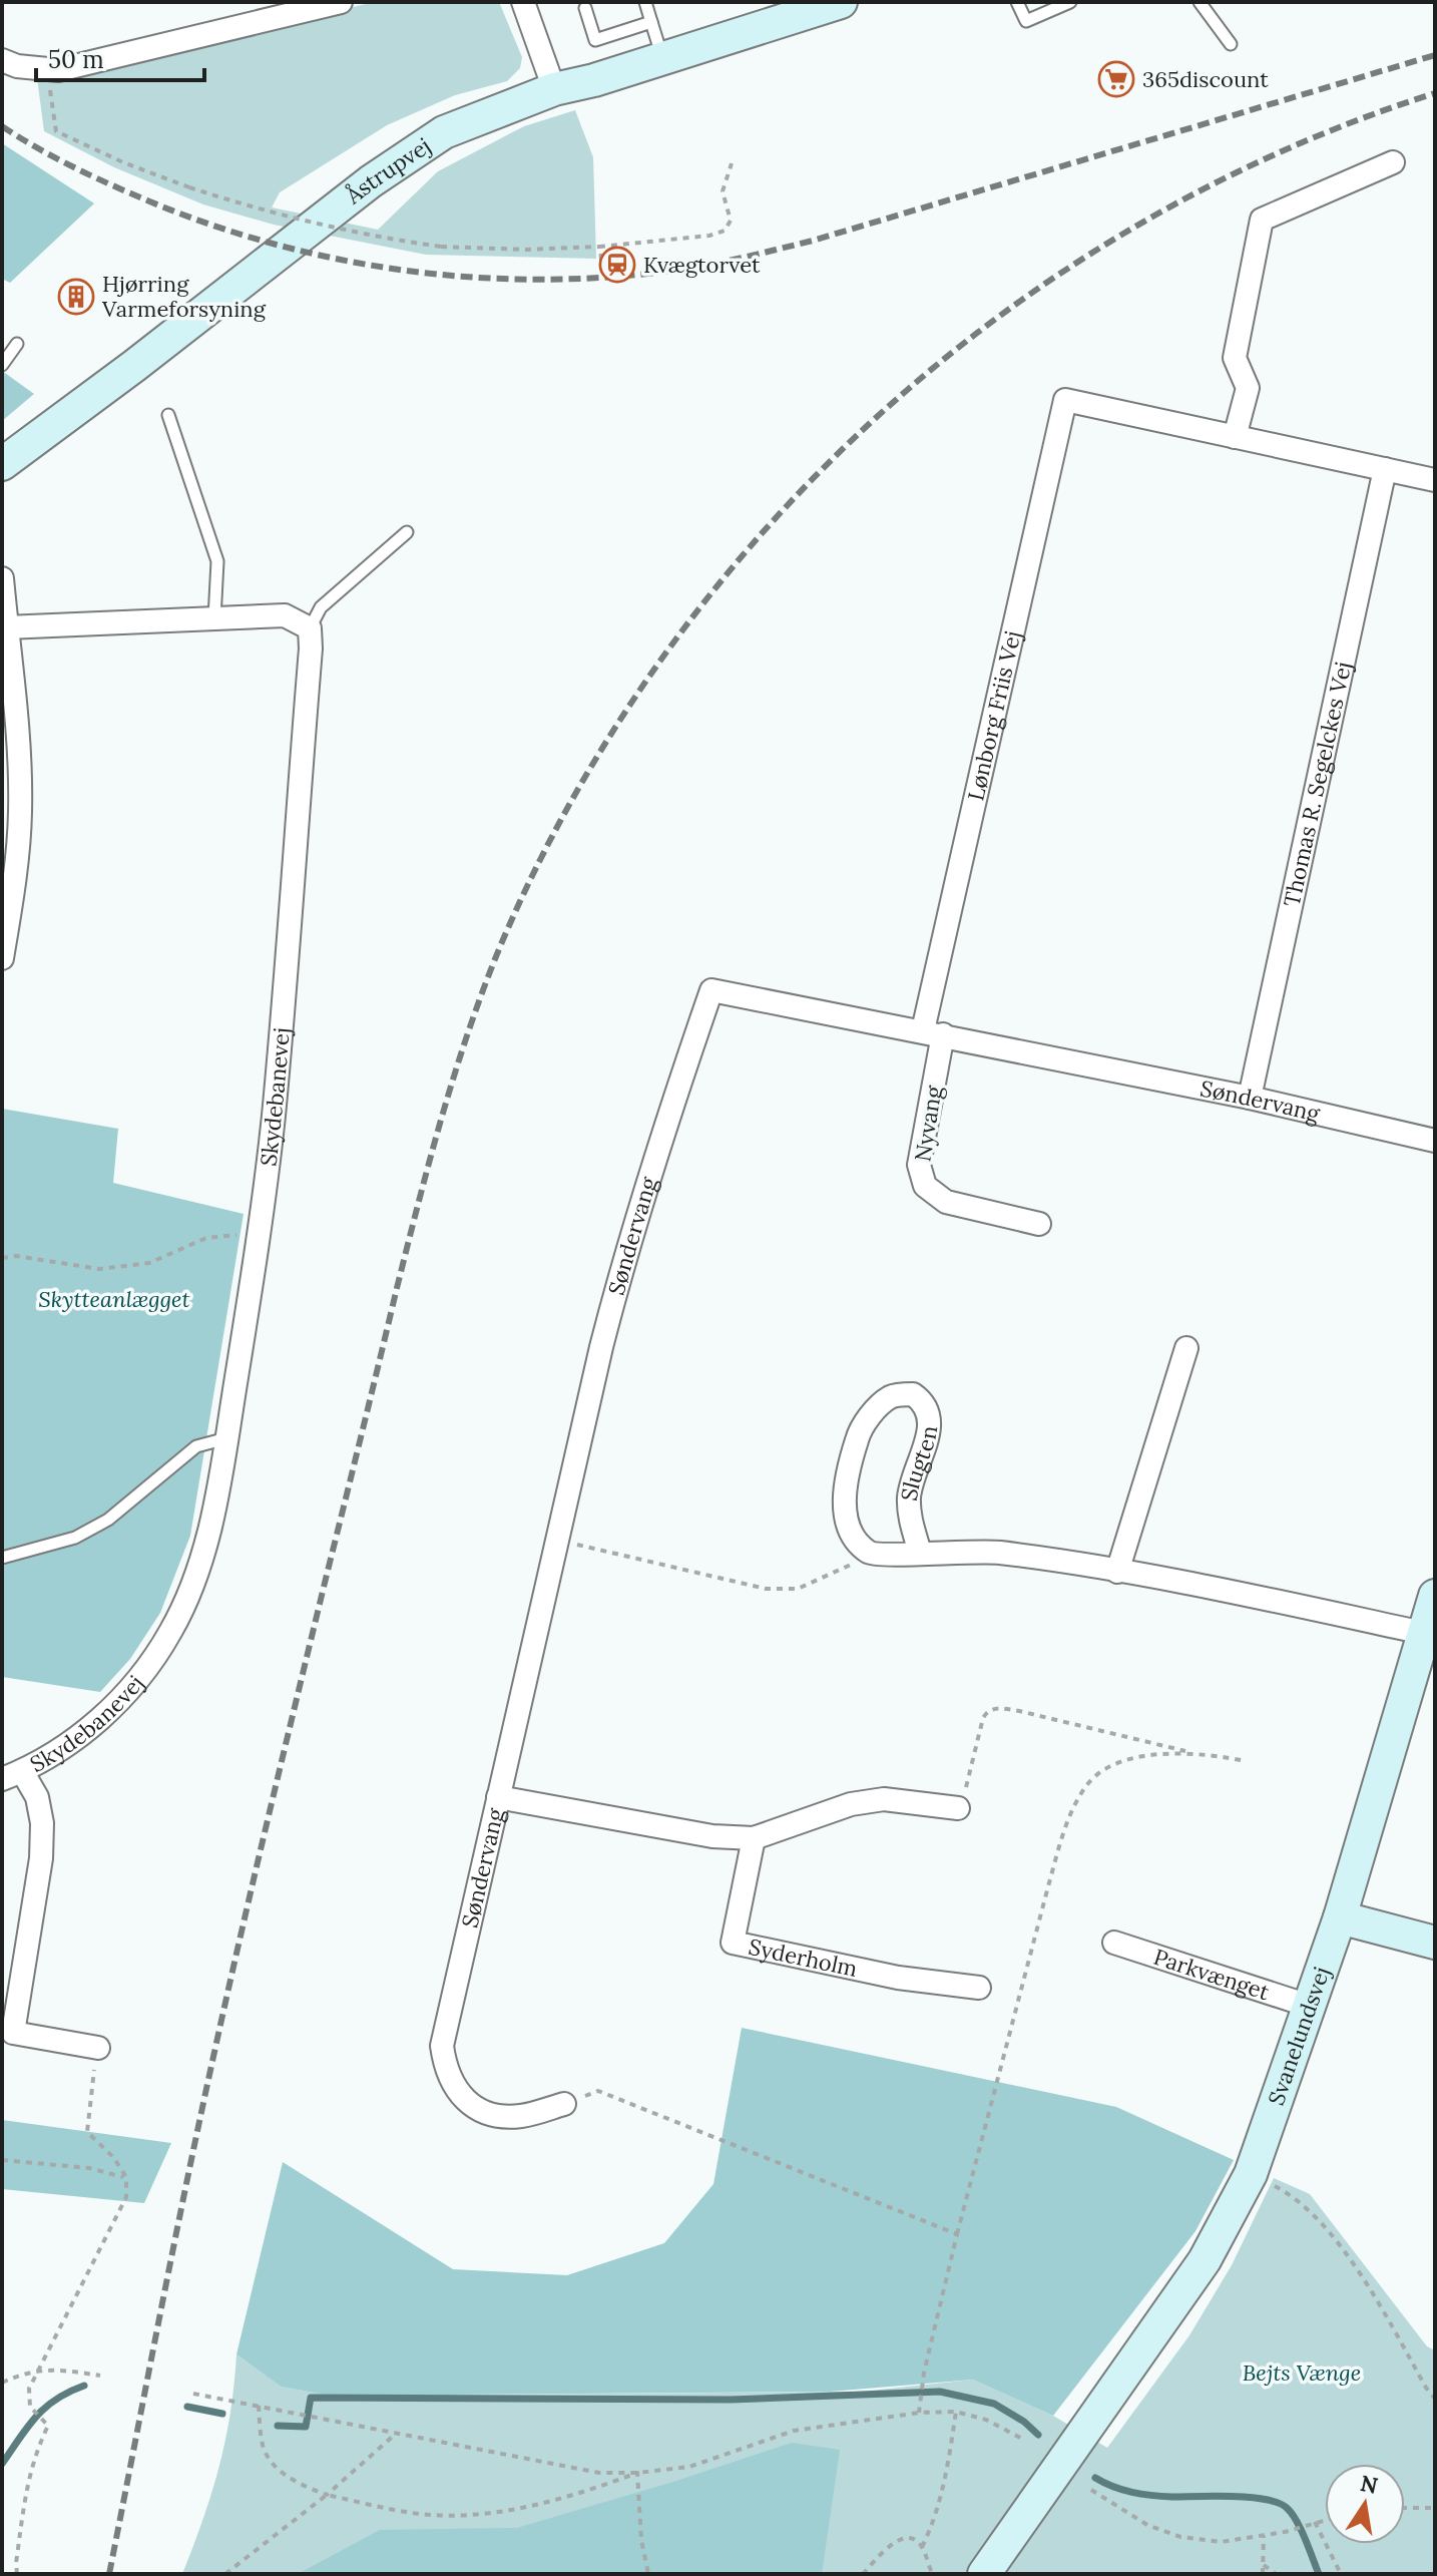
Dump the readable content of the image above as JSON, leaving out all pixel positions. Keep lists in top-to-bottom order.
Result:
{
  "streets": {
    "street": [
      "Åstrupvej",
      "Lønborg Friis Vej",
      "Thomas R. Segelckes Vej",
      "Skydebanevej",
      "Søndervang",
      "Nyvang",
      "Slugten",
      "Syderholm",
      "Parkvænget",
      "Svanelundsvej"
    ]
  },
  "crossings": [
    ["Lønborg Friis Vej", "Søndervang"],
    ["Lønborg Friis Vej", "Nyvang"],
    ["Thomas R. Segelckes Vej", "Søndervang"],
    ["Søndervang", "Nyvang"],
    ["Parkvænget", "Svanelundsvej"]
  ],
  "parks": ["Skytteanlægget", "Bejts Vænge"],
  "places": {
    "supermarket": ["365discount"],
    "station": ["Kvægtorvet"],
    "building": ["Hjørring Varmeforsyning"]
  },
  "scale_bar": "50 m",
  "north": "top"
}
